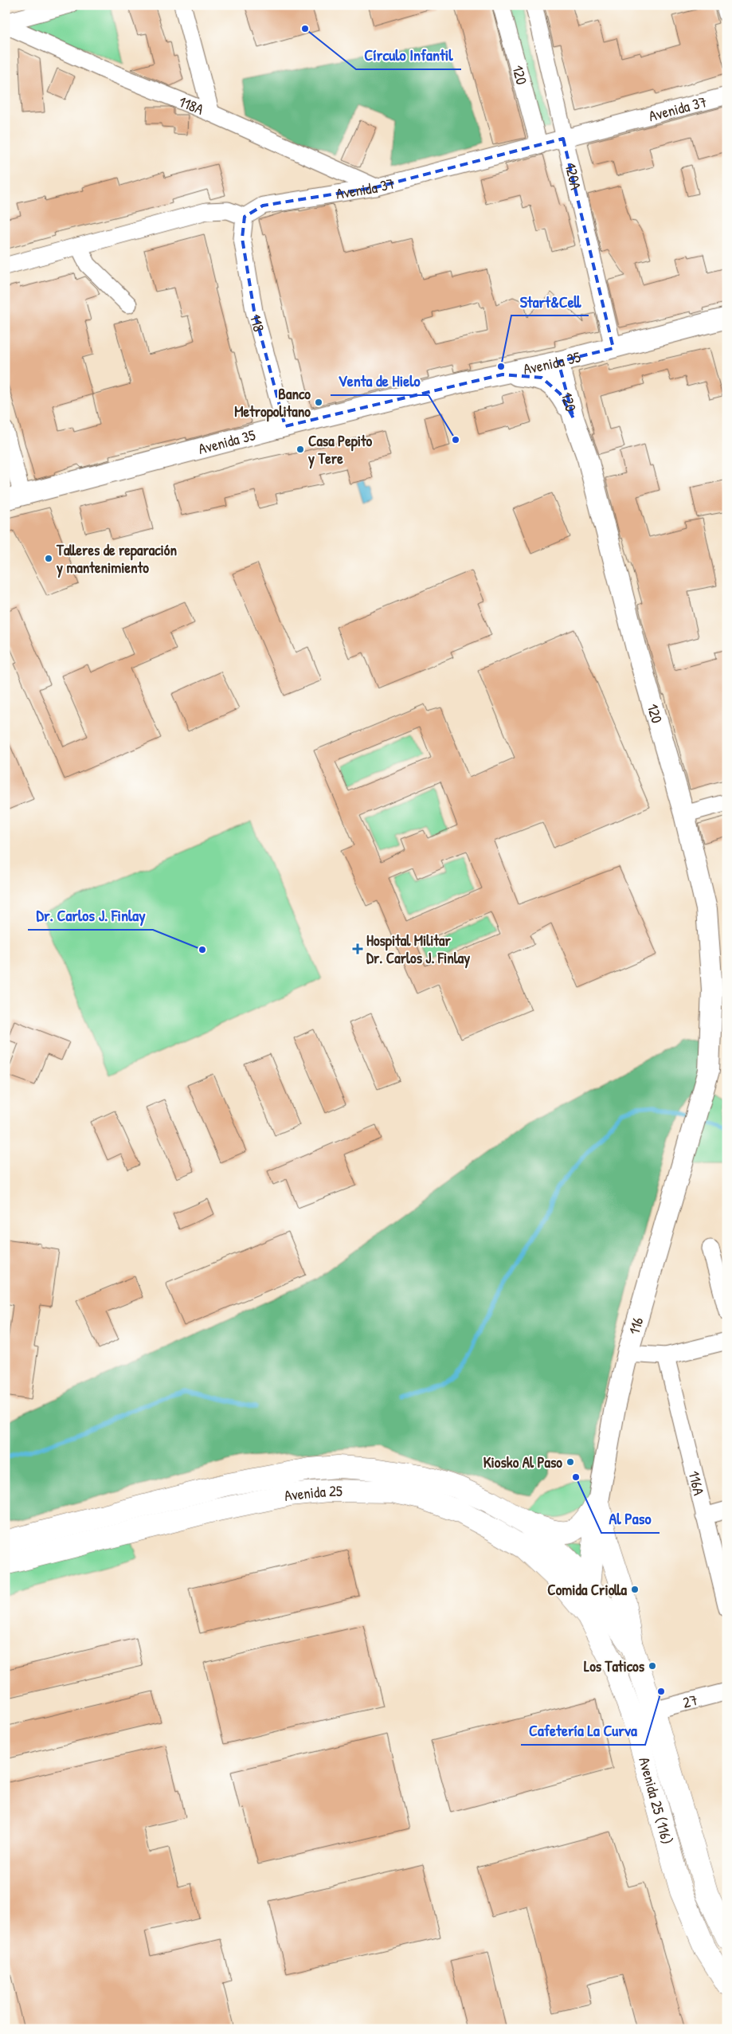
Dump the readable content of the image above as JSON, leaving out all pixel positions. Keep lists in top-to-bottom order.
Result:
{
  "streets": {
    "main road": ["Avenida 25", "Avenida 25 (116)"],
    "street": [
      "120",
      "118A",
      "Avenida 37",
      "120A",
      "118",
      "Avenida 35",
      "116",
      "116A",
      "27"
    ]
  },
  "crossings": [
    ["120", "Avenida 37"],
    ["120", "Avenida 35"],
    ["120", "116"],
    ["118A", "Avenida 37"],
    ["Avenida 37", "120A"],
    ["Avenida 37", "118"],
    ["120A", "Avenida 35"],
    ["118", "Avenida 35"],
    ["Avenida 25", "Avenida 25 (116)"],
    ["27", "Avenida 25 (116)"]
  ],
  "places": {
    "other": [
      "Círculo Infantil",
      "Start&Cell",
      "Banco Metropolitano",
      "Venta de Hielo",
      "Casa Pepito y Tere",
      "Talleres de reparación y mantenimiento",
      "Dr. Carlos J. Finlay",
      "Kiosko Al Paso",
      "Al Paso",
      "Comida Criolla",
      "Los Taticos",
      "Cafetería La Curva"
    ],
    "health": ["Hospital Militar Dr. Carlos J. Finlay"]
  }
}
